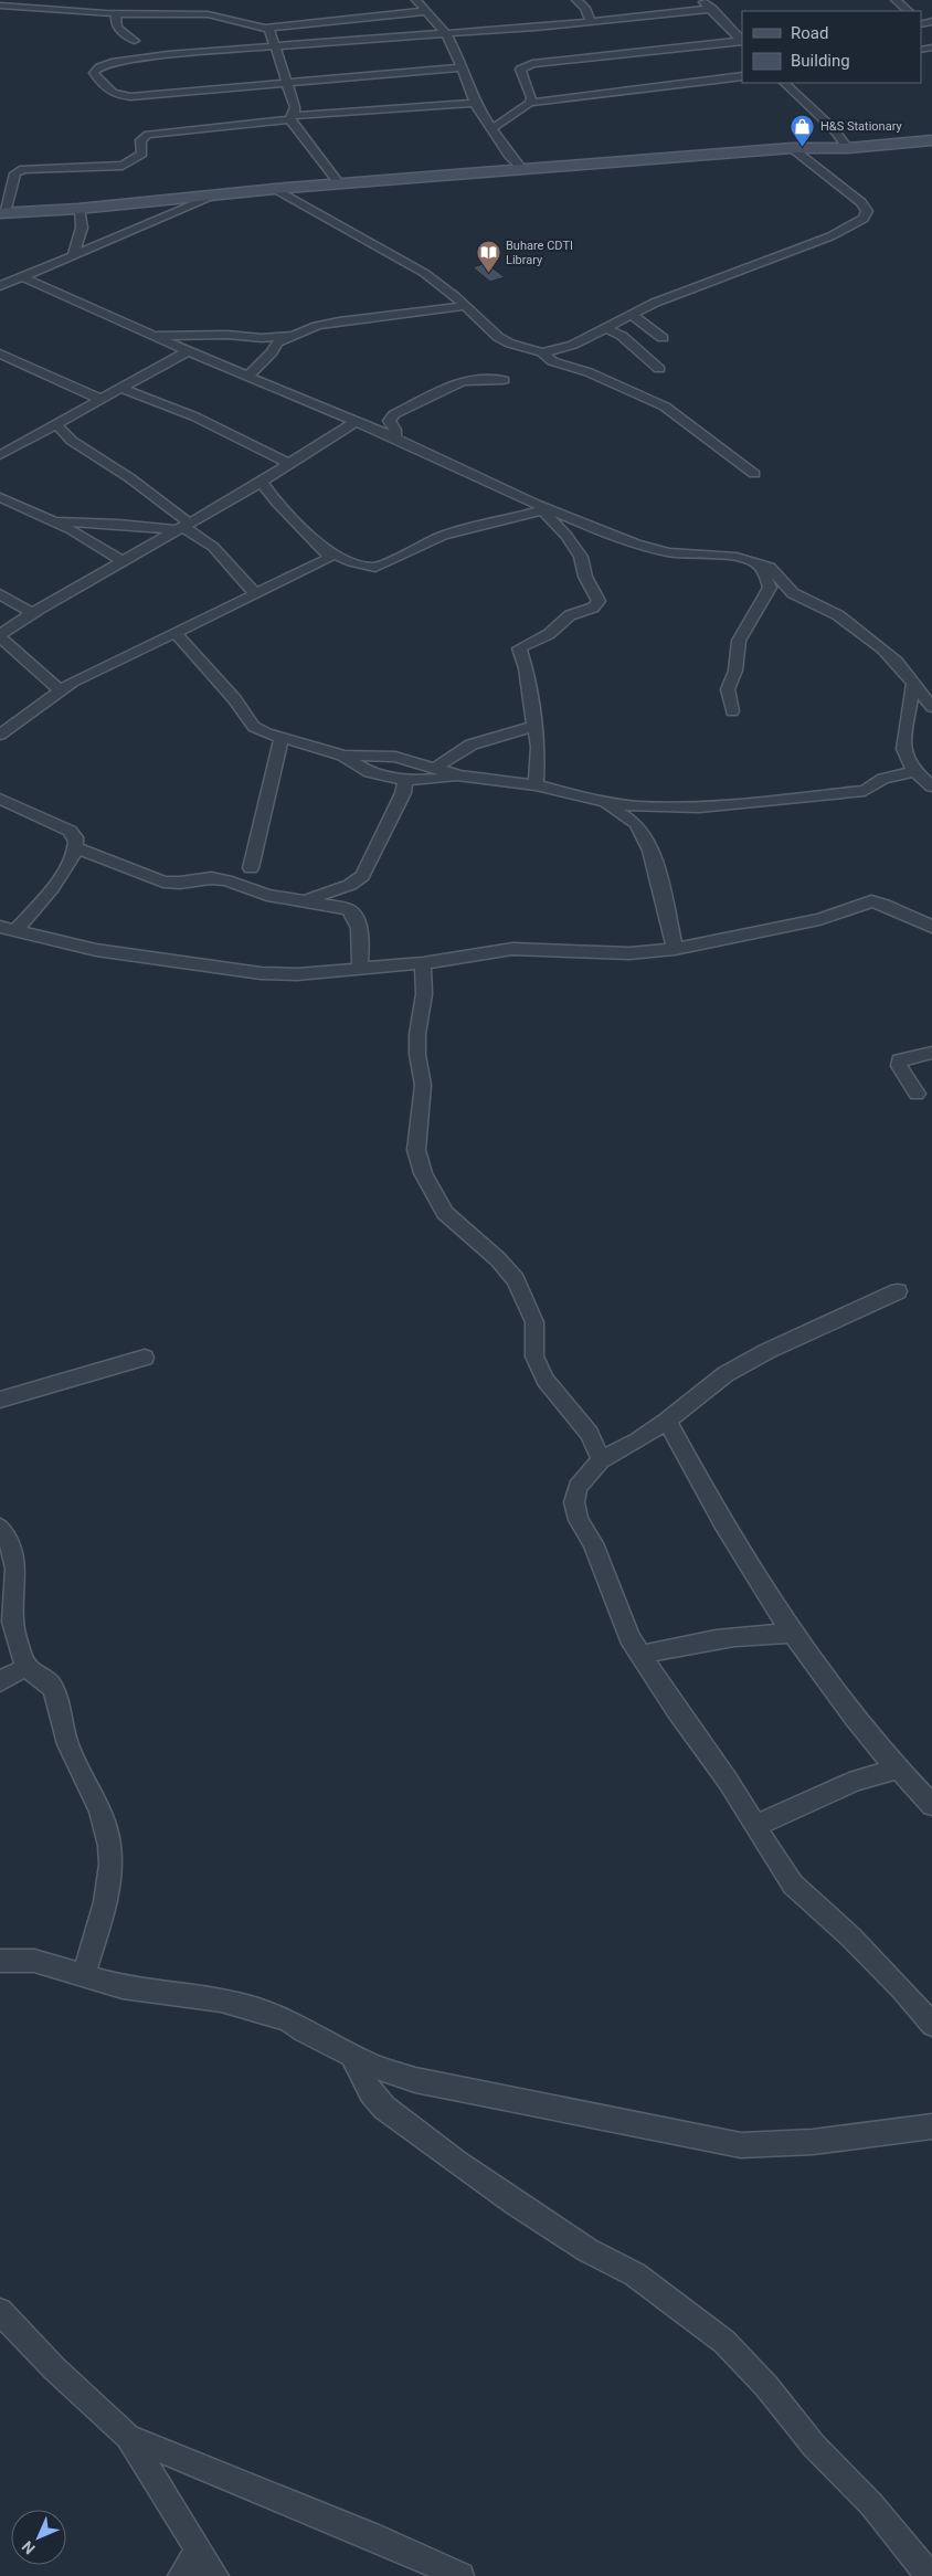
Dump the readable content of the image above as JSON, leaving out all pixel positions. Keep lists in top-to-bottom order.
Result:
{
  "places": {
    "shop": ["H&S Stationary"],
    "library": ["Buhare CDTI Library"]
  },
  "legend": ["Road", "Building"],
  "north": "bottom left"
}
